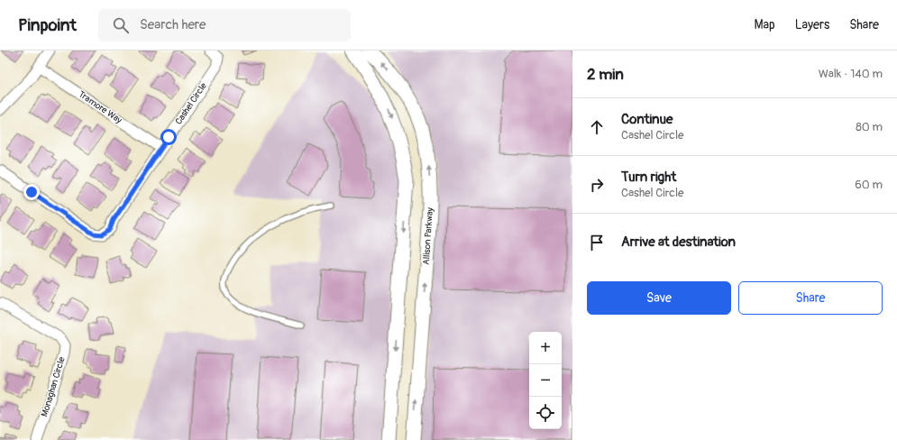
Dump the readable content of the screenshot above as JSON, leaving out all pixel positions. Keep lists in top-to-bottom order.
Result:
{
  "streets": {
    "street": [
      "Cashel Circle",
      "Tramore Way",
      "Allison Parkway",
      "Monaghan Circle"
    ]
  },
  "crossings": [
    ["Cashel Circle", "Tramore Way"]
  ],
  "page": {
    "header": "Pinpoint",
    "search": "Search here",
    "nav": ["Map", "Layers", "Share"],
    "heading": ["2 min", "Walk · 140 m"],
    "list": [
      ["Continue", "Cashel Circle", "80 m"],
      ["Turn right", "Cashel Circle", "60 m"],
      "Arrive at destination"
    ],
    "buttons": ["Save", "Share"],
    "map_buttons": ["+", "−"]
  }
}
